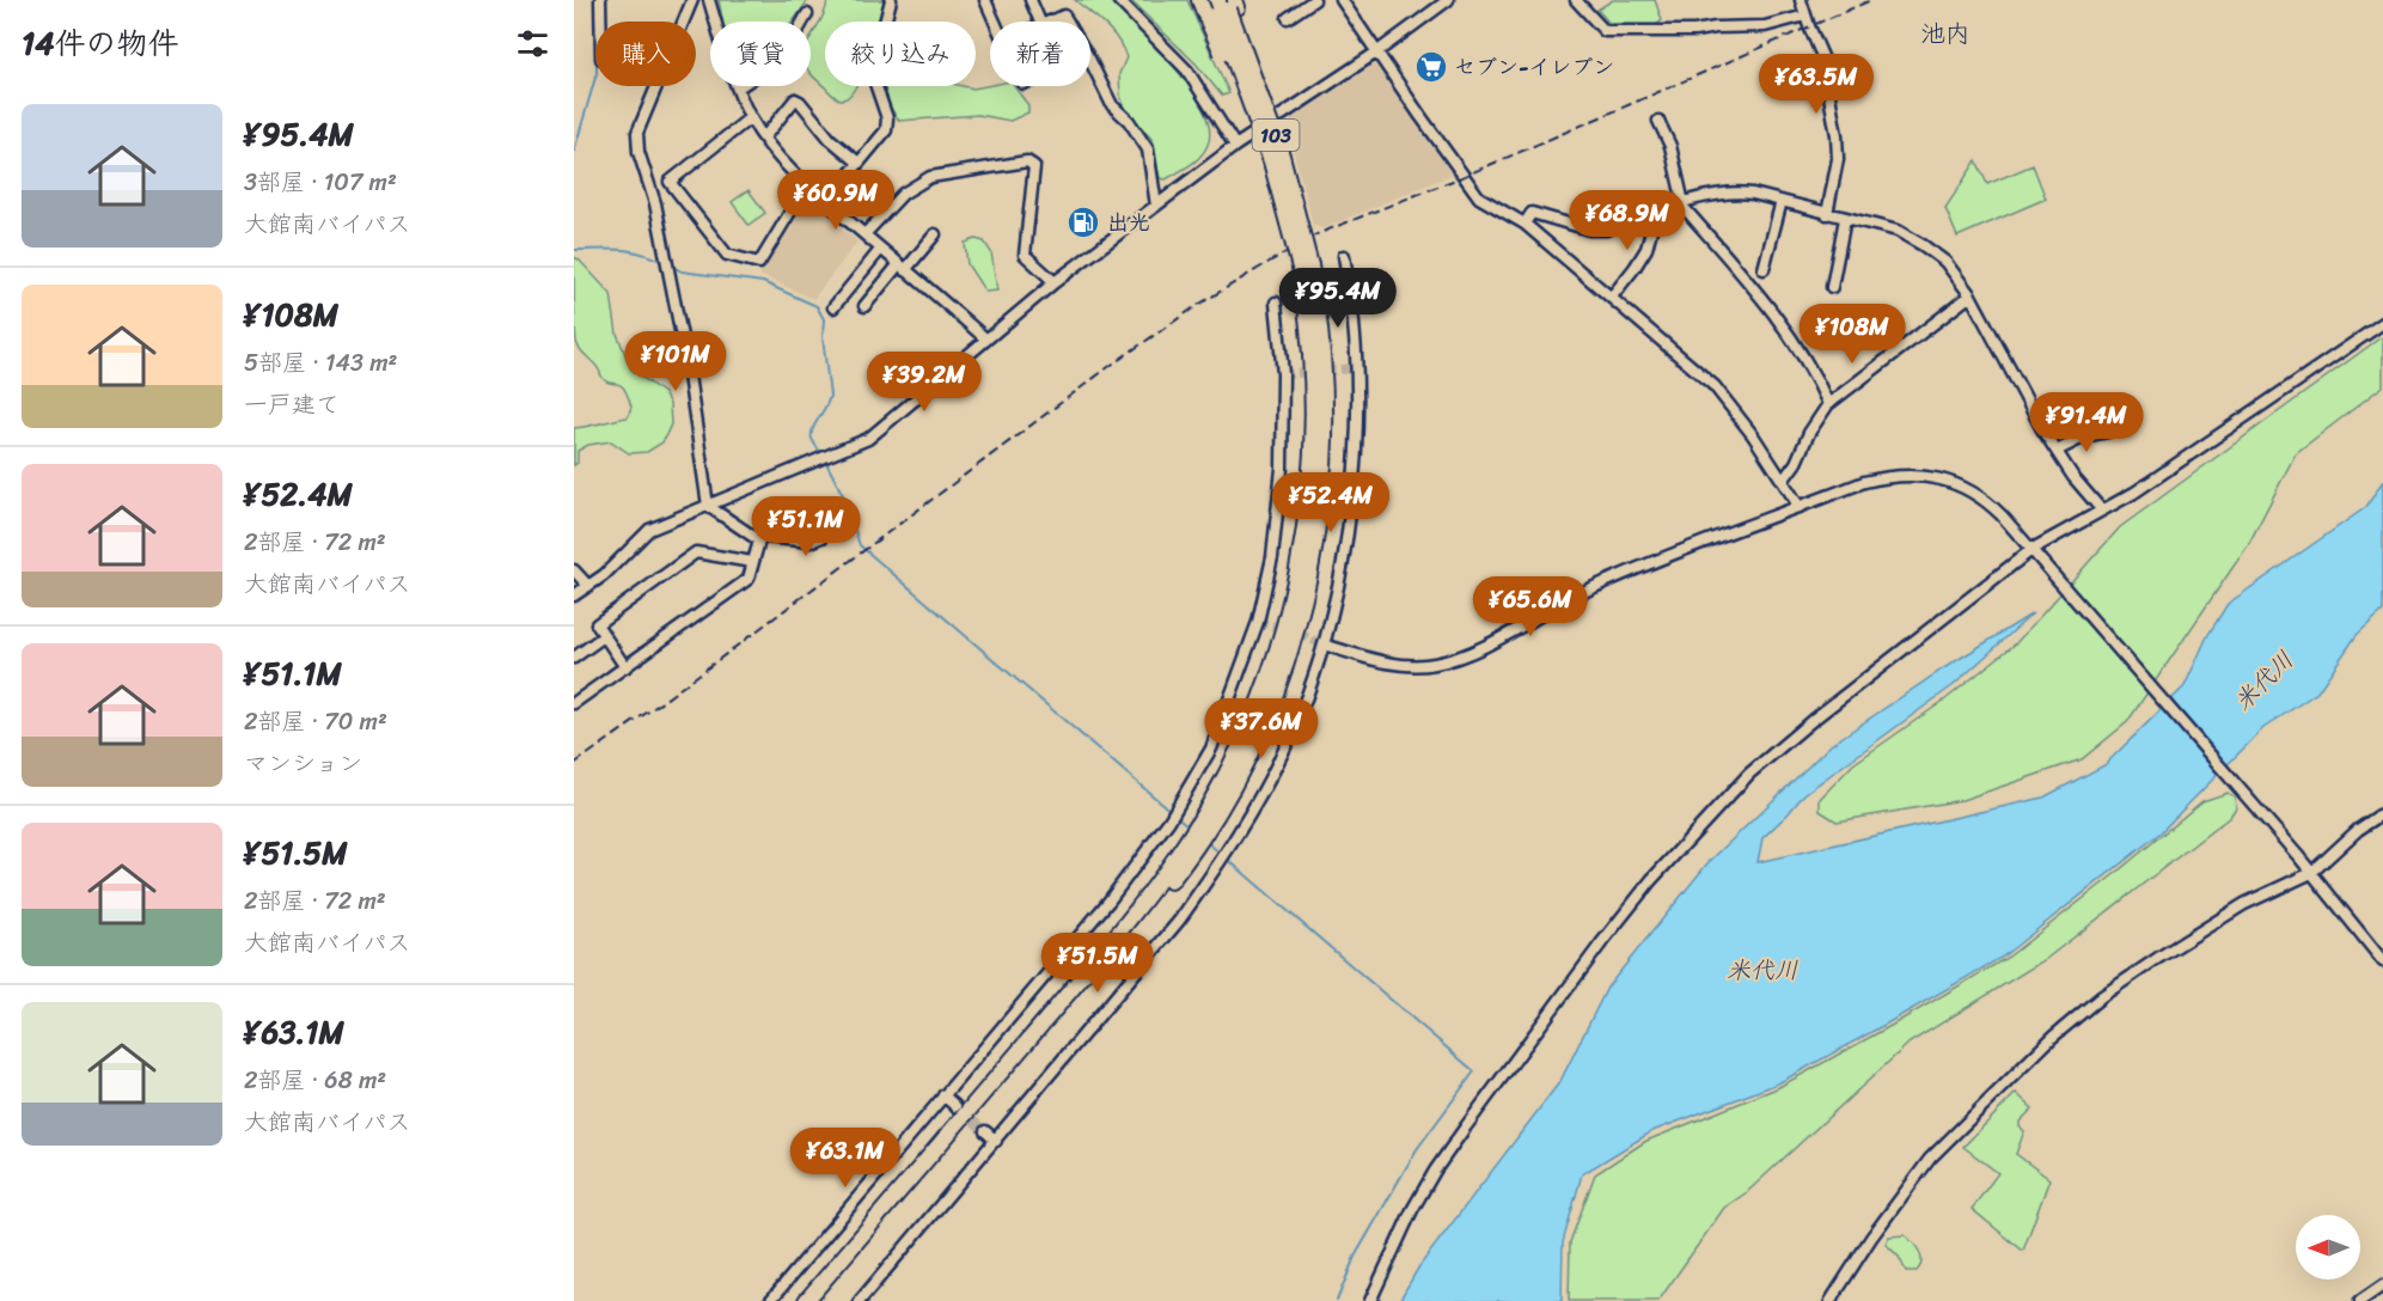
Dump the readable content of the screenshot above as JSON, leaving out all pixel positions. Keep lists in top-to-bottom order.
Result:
{
  "streets": {
    "highway": ["103"]
  },
  "districts": ["池内"],
  "water": ["米代川"],
  "places": {
    "supermarket": ["セブン-イレブン"],
    "fuel station": ["出光"]
  },
  "north": "left",
  "page": {
    "heading": "14件の物件",
    "chip": [
      "購入",
      "賃貸",
      "絞り込み",
      "新着"
    ],
    "price": [
      "¥63.5M",
      "¥60.9M",
      "¥68.9M",
      "¥95.4M",
      "¥108M",
      "¥101M",
      "¥39.2M",
      "¥91.4M",
      "¥52.4M",
      "¥51.1M",
      "¥65.6M",
      "¥37.6M",
      "¥51.5M",
      "¥63.1M"
    ],
    "list": [
      {
        "name": "¥95.4M",
        "note": "3部屋 · 107 m² · 大館南バイパス"
      },
      {
        "name": "¥108M",
        "note": "5部屋 · 143 m² · 一戸建て"
      },
      {
        "name": "¥52.4M",
        "note": "2部屋 · 72 m² · 大館南バイパス"
      },
      {
        "name": "¥51.1M",
        "note": "2部屋 · 70 m² · マンション"
      },
      {
        "name": "¥51.5M",
        "note": "2部屋 · 72 m² · 大館南バイパス"
      },
      {
        "name": "¥63.1M",
        "note": "2部屋 · 68 m² · 大館南バイパス"
      }
    ]
  }
}
